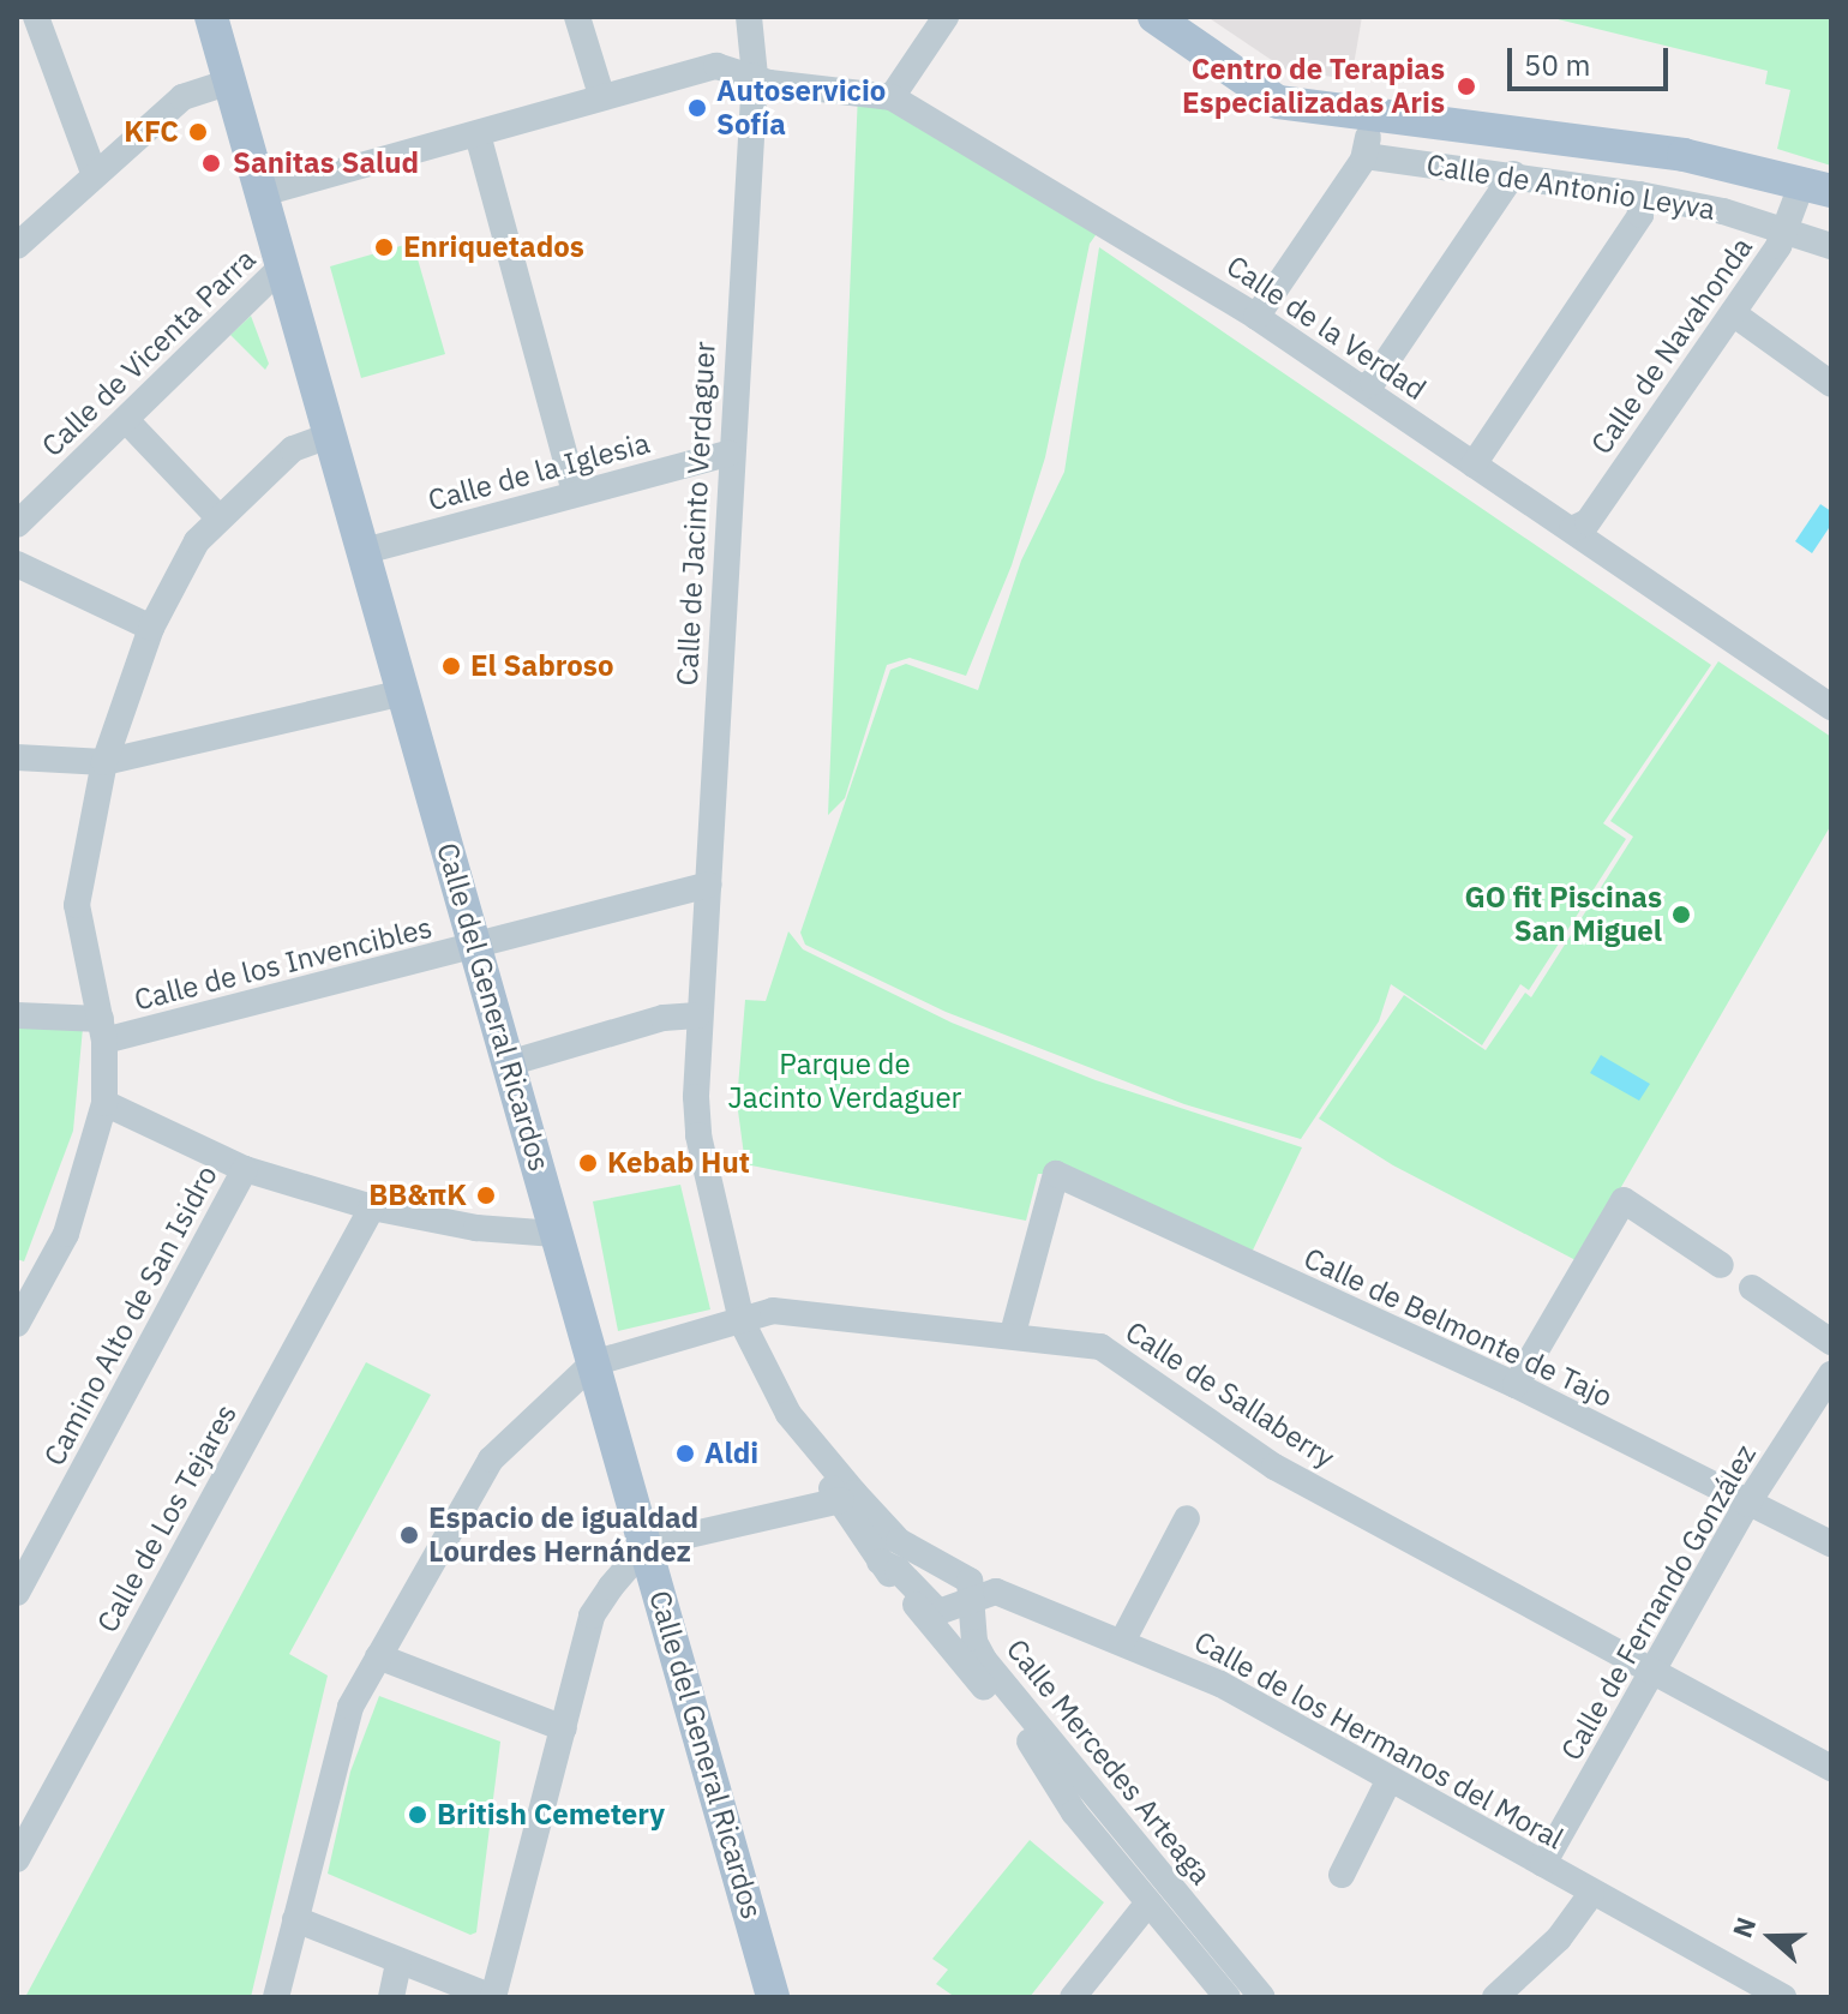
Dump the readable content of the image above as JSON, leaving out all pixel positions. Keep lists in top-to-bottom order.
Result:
{
  "streets": {
    "main road": ["Calle de Antonio Leyva", "Calle del General Ricardos"],
    "street": [
      "Calle de la Verdad",
      "Calle de Navahonda",
      "Calle de Vicenta Parra",
      "Calle de la Iglesia",
      "Calle de Jacinto Verdaguer",
      "Calle de los Invencibles",
      "Camino Alto de San Isidro",
      "Calle de Belmonte de Tajo",
      "Calle de Sallaberry",
      "Calle de Los Tejares",
      "Calle de Fernando González",
      "Calle de los Hermanos del Moral",
      "Calle Mercedes Arteaga"
    ]
  },
  "crossings": [
    ["Calle de Antonio Leyva", "Calle de Navahonda"],
    ["Calle de la Verdad", "Calle de Navahonda"],
    ["Calle de la Verdad", "Calle de Jacinto Verdaguer"],
    ["Calle de la Verdad", "Calle del General Ricardos"],
    ["Calle de Vicenta Parra", "Calle del General Ricardos"],
    ["Calle de la Iglesia", "Calle de Jacinto Verdaguer"],
    ["Calle de la Iglesia", "Calle del General Ricardos"],
    ["Calle de Jacinto Verdaguer", "Calle de los Invencibles"],
    ["Calle de Jacinto Verdaguer", "Calle de Sallaberry"],
    ["Calle de Jacinto Verdaguer", "Calle Mercedes Arteaga"],
    ["Calle de los Invencibles", "Calle del General Ricardos"],
    ["Calle del General Ricardos", "Calle de Sallaberry"],
    ["Calle de Belmonte de Tajo", "Calle de Sallaberry"],
    ["Calle de Belmonte de Tajo", "Calle de Fernando González"],
    ["Calle de Sallaberry", "Calle de Fernando González"],
    ["Calle de Sallaberry", "Calle Mercedes Arteaga"],
    ["Calle de Fernando González", "Calle de los Hermanos del Moral"],
    ["Calle de los Hermanos del Moral", "Calle Mercedes Arteaga"]
  ],
  "parks": ["Parque de Jacinto Verdaguer"],
  "places": [
    "Centro de Terapias Especializadas Aris",
    "Autoservicio Sofía",
    "KFC",
    "Sanitas Salud",
    "Enriquetados",
    "El Sabroso",
    "GO fit Piscinas San Miguel",
    "Kebab Hut",
    "BB&πK",
    "Aldi",
    "Espacio de igualdad Lourdes Hernández",
    "British Cemetery"
  ],
  "scale_bar": "50 m",
  "north": "left"
}
